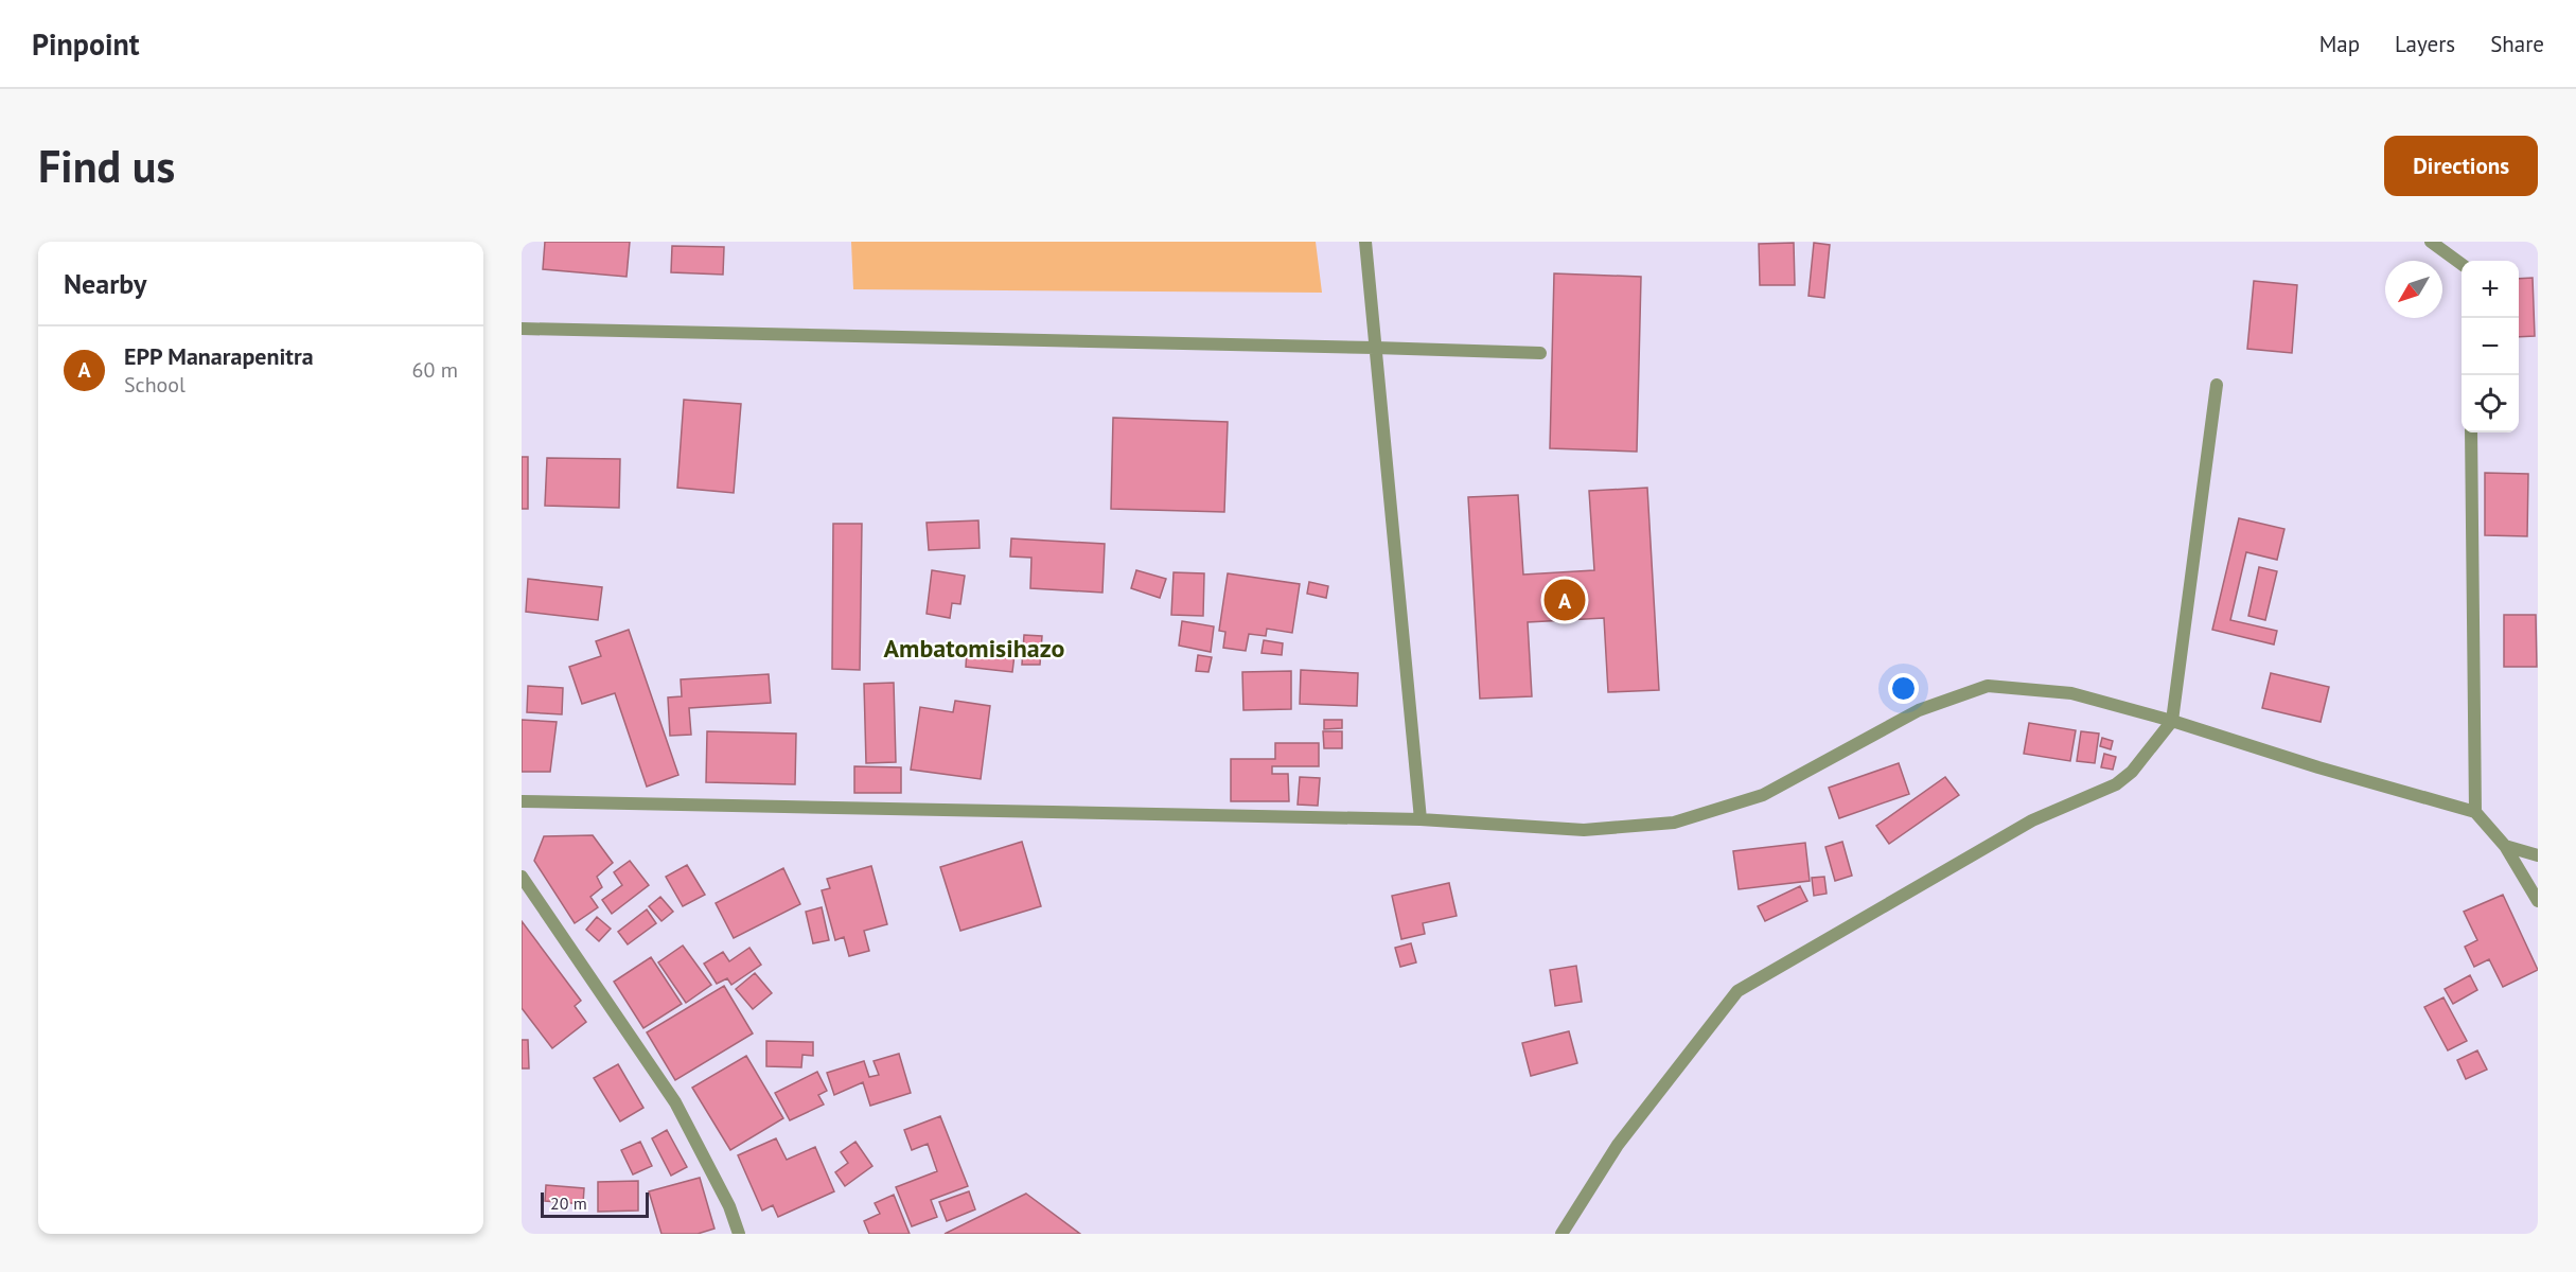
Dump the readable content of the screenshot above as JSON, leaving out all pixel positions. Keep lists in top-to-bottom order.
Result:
{
  "districts": ["Ambatomisihazo"],
  "scale_bar": "20 m",
  "north": "bottom left",
  "page": {
    "header": "Pinpoint",
    "nav": ["Map", "Layers", "Share"],
    "buttons": "Directions",
    "title": "Find us",
    "heading": "Nearby",
    "map_buttons": ["+", "−"],
    "list": [
      {
        "mark": "A",
        "name": "EPP Manarapenitra",
        "note": "School",
        "value": "60 m"
      }
    ],
    "pins": "A",
    "scale": "20 m"
  }
}
